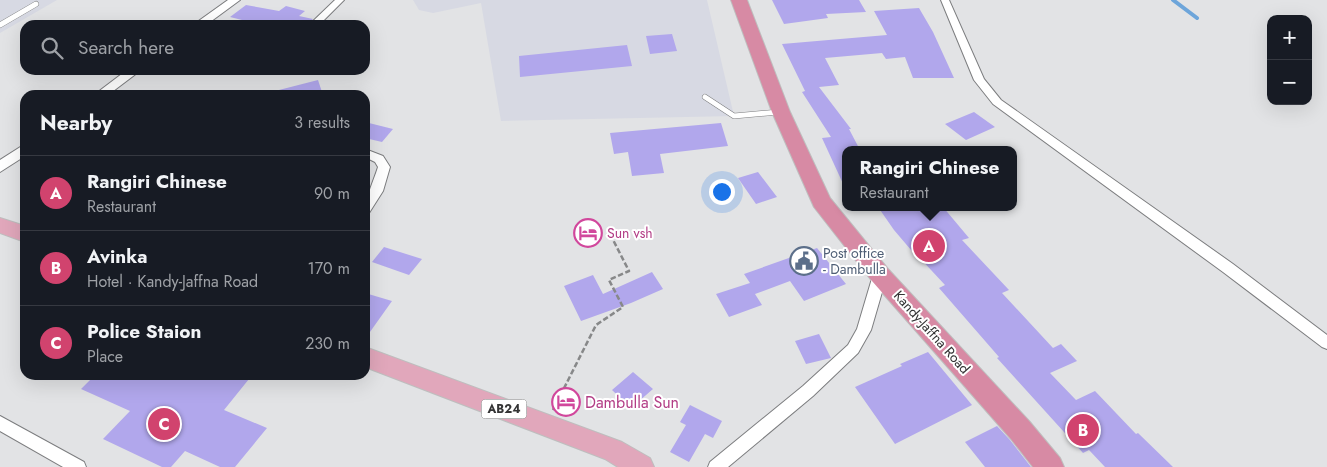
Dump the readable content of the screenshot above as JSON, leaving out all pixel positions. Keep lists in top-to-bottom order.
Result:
{
  "streets": {
    "highway": ["Kandy-Jaffna Road"],
    "main road": ["AB24"]
  },
  "places": {
    "hotel": ["Sun vsh", "Dambulla Sun"],
    "public building": ["Post office - Dambulla"]
  },
  "page": {
    "map_buttons": ["+", "−"],
    "search": "Search here",
    "heading": ["Nearby", "3 results"],
    "popup": ["Rangiri Chinese", "Restaurant"],
    "list": [
      {
        "mark": "A",
        "name": "Rangiri Chinese",
        "note": "Restaurant",
        "value": "90 m"
      },
      {
        "mark": "B",
        "name": "Avinka",
        "note": "Hotel · Kandy-Jaffna Road",
        "value": "170 m"
      },
      {
        "mark": "C",
        "name": "Police Staion",
        "note": "Place",
        "value": "230 m"
      }
    ],
    "pins": ["A", "C", "B"]
  }
}
